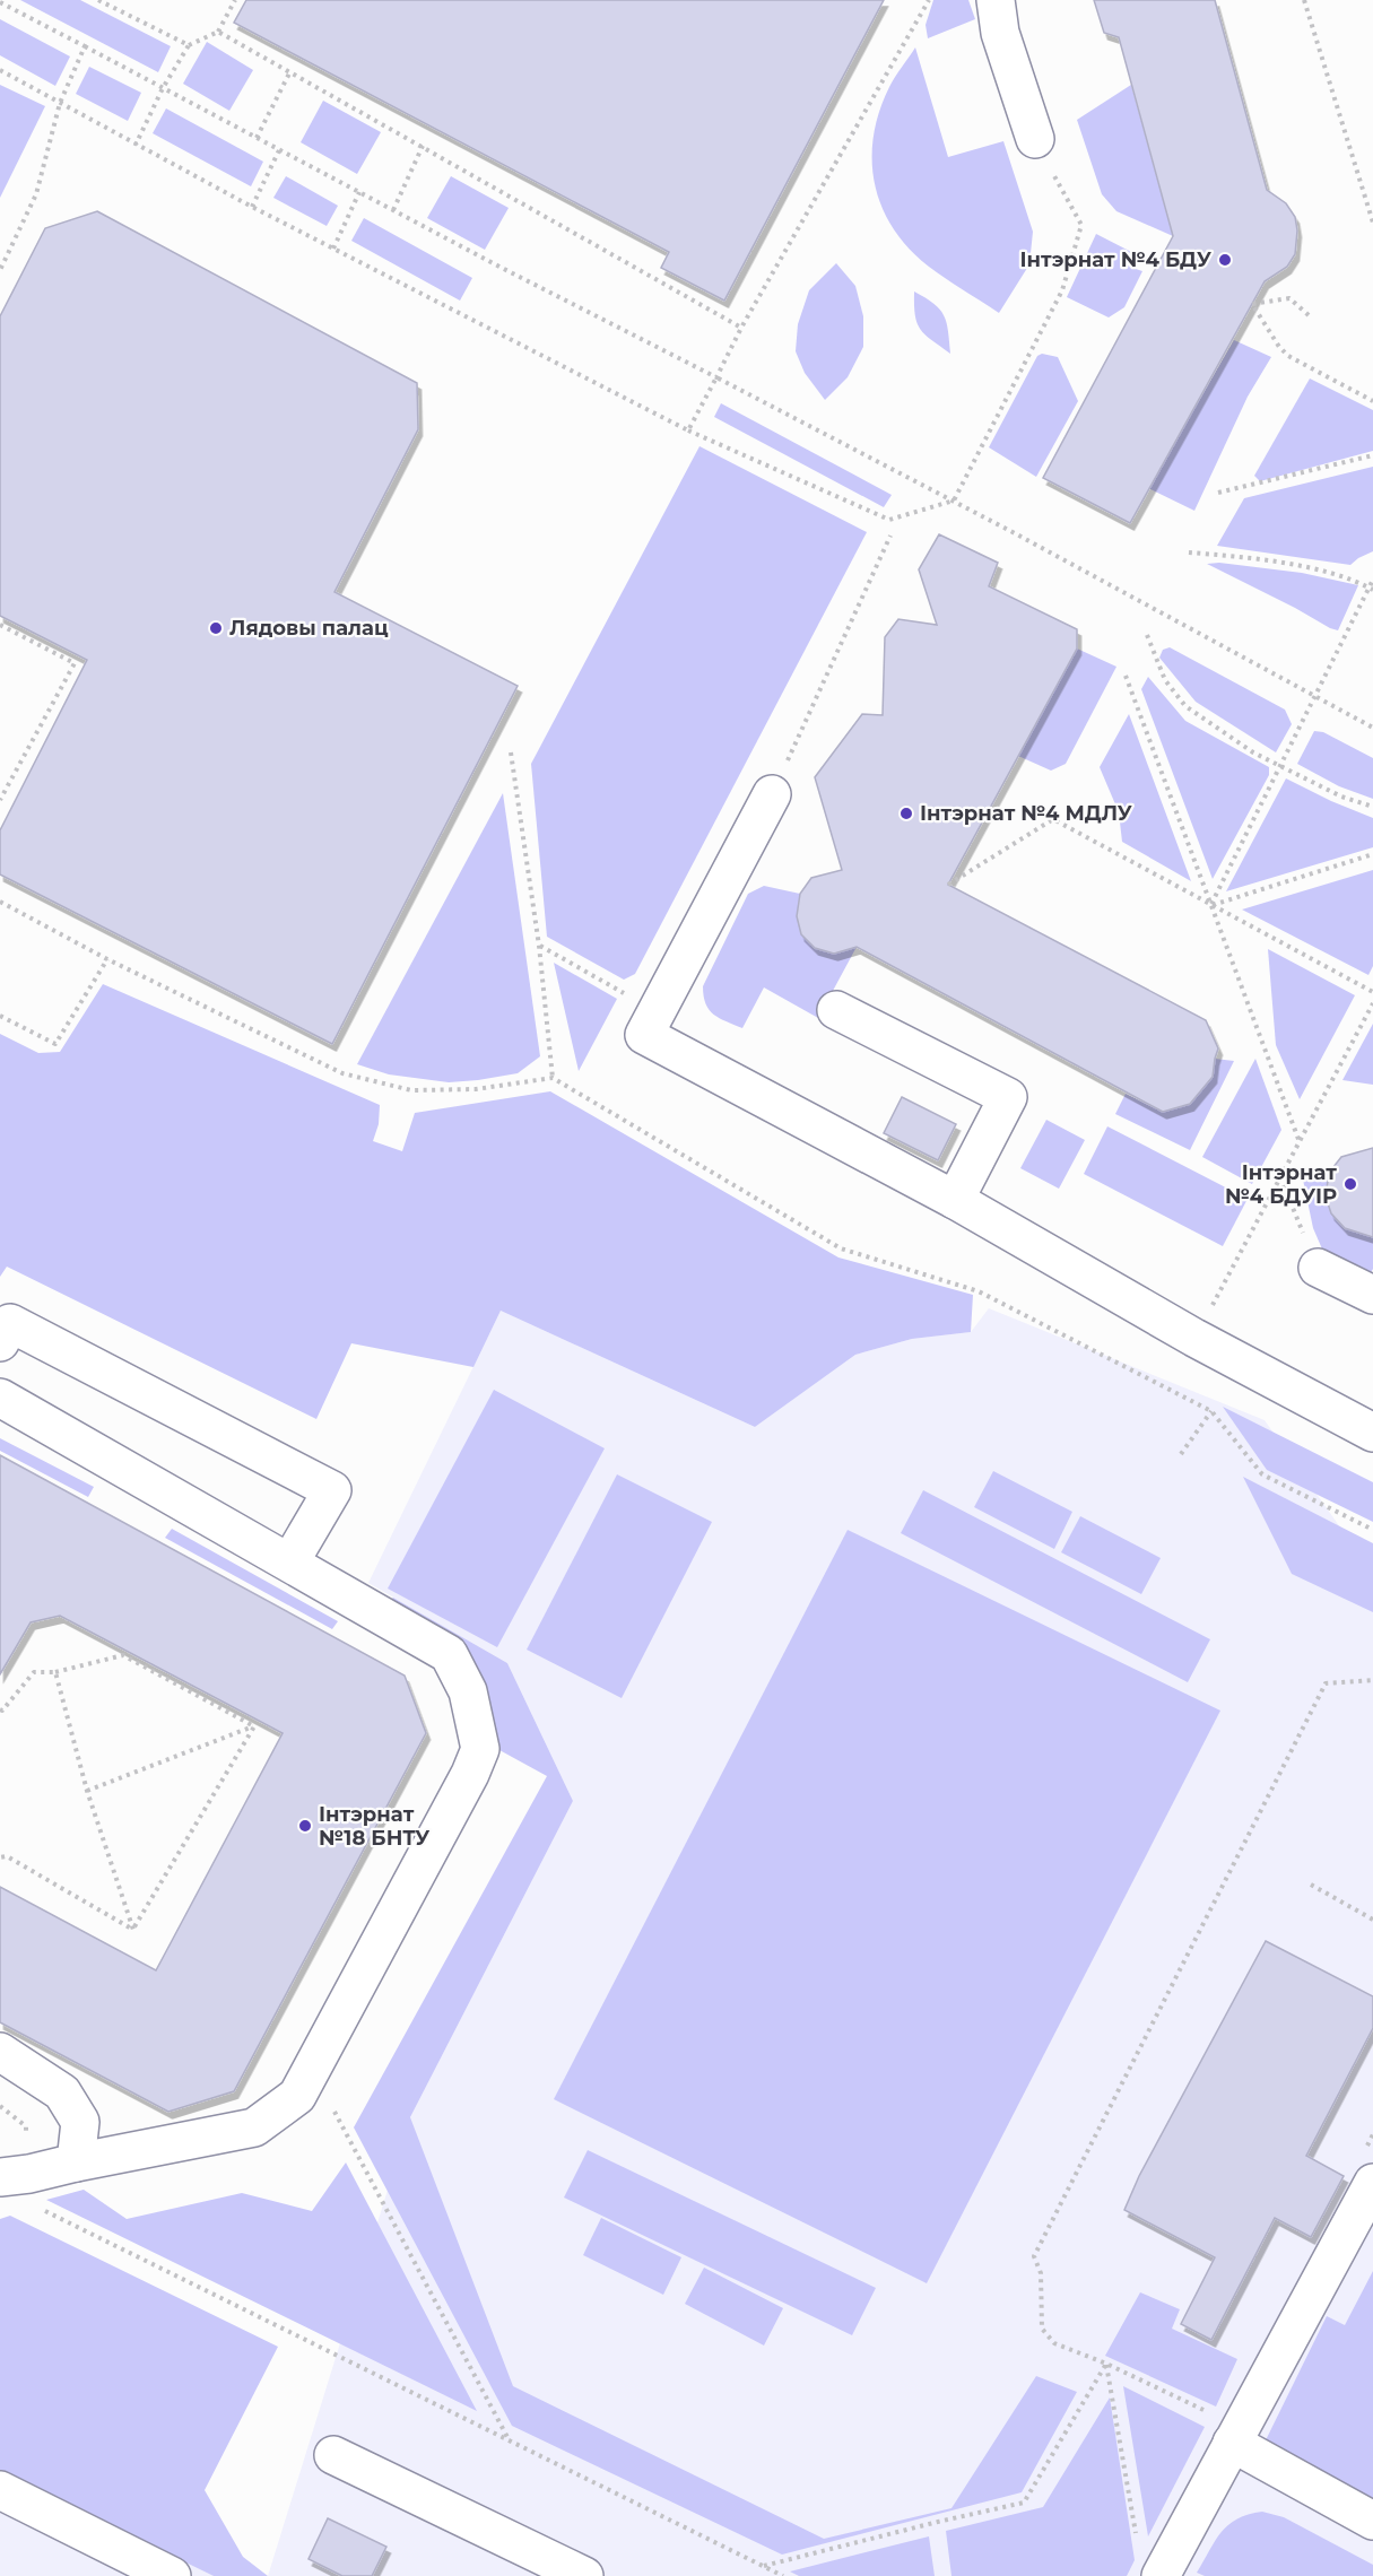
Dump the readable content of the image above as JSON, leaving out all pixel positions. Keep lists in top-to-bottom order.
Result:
{
  "places": [
    "Інтэрнат №4 БДУ",
    "Лядовы палац",
    "Інтэрнат №4 МДЛУ",
    "Інтэрнат №4 БДУІР",
    "Інтэрнат №18 БНТУ"
  ]
}
